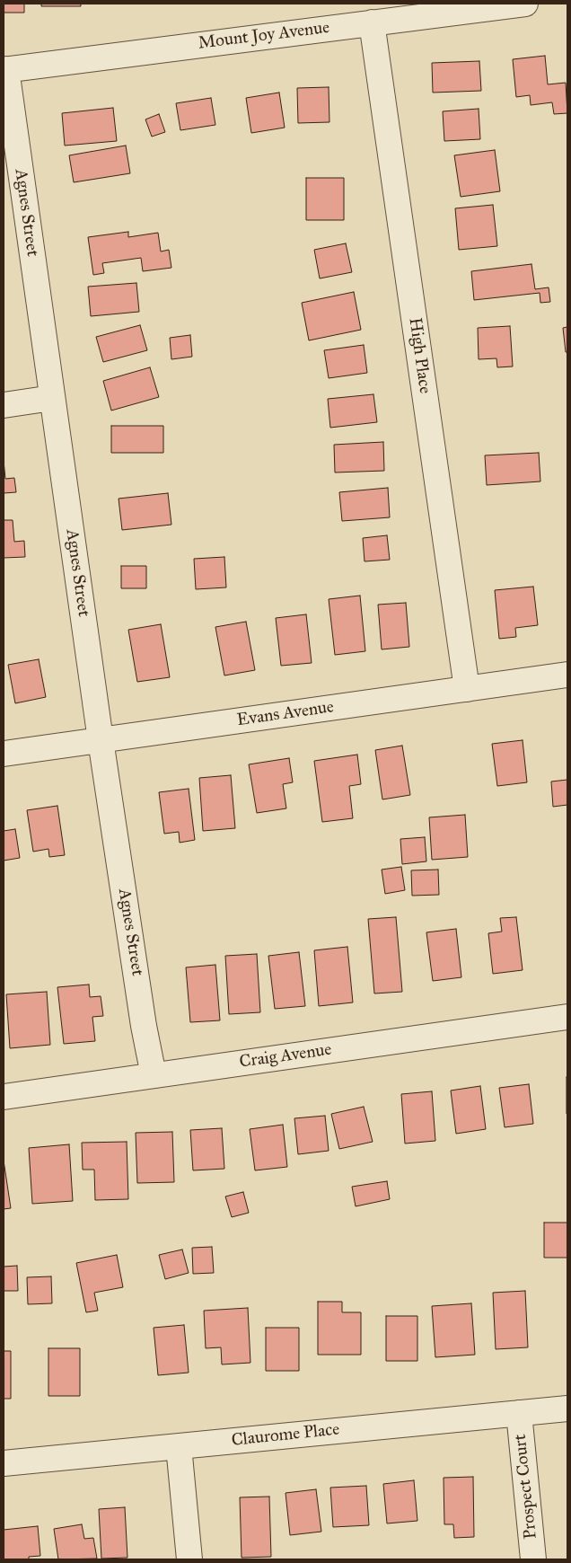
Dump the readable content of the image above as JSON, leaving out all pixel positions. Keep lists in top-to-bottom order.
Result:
{
  "streets": {
    "street": [
      "Mount Joy Avenue",
      "Agnes Street",
      "High Place",
      "Evans Avenue",
      "Craig Avenue",
      "Claurome Place",
      "Prospect Court"
    ]
  },
  "crossings": [
    ["Mount Joy Avenue", "Agnes Street"],
    ["Mount Joy Avenue", "High Place"],
    ["Agnes Street", "Evans Avenue"],
    ["Agnes Street", "Craig Avenue"],
    ["High Place", "Evans Avenue"],
    ["Claurome Place", "Prospect Court"]
  ]
}
